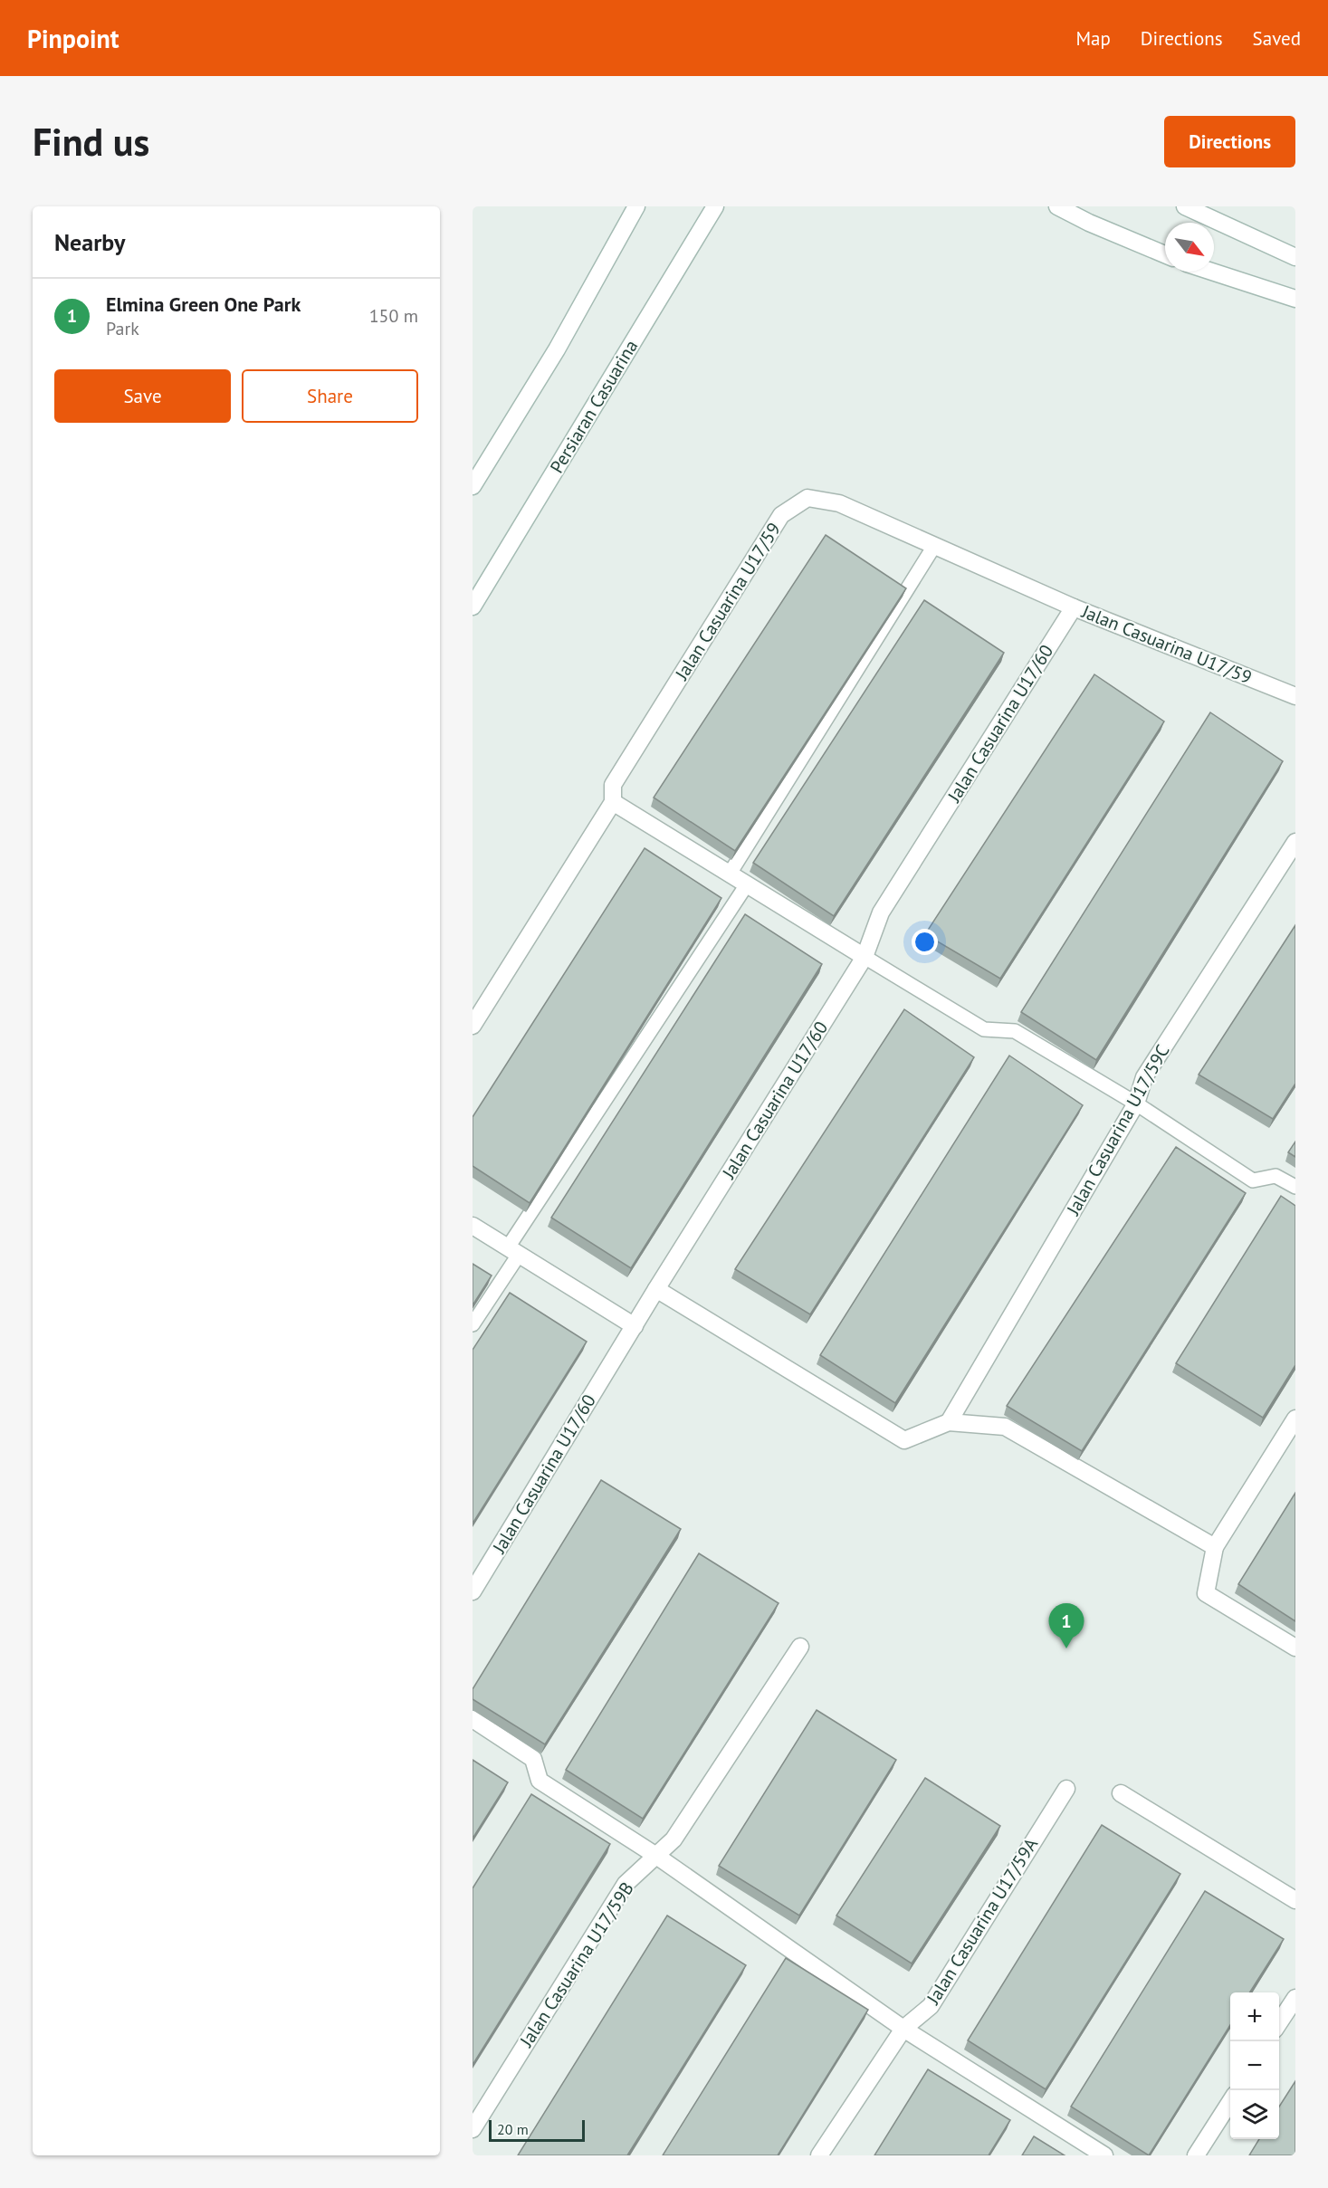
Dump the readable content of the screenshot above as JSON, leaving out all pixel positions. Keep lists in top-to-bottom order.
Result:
{
  "streets": {
    "street": [
      "Persiaran Casuarina",
      "Jalan Casuarina U17/59",
      "Jalan Casuarina U17/60",
      "Jalan Casuarina U17/59C",
      "Jalan Casuarina U17/59A",
      "Jalan Casuarina U17/59B"
    ]
  },
  "crossings": [
    ["Jalan Casuarina U17/59", "Jalan Casuarina U17/60"]
  ],
  "scale_bar": "20 m",
  "north": "bottom right",
  "page": {
    "header": "Pinpoint",
    "nav": ["Map", "Directions", "Saved"],
    "buttons": [
      "Directions",
      ["Save", "Share"]
    ],
    "title": "Find us",
    "heading": "Nearby",
    "list": [
      {
        "mark": "1",
        "name": "Elmina Green One Park",
        "note": "Park",
        "value": "150 m"
      }
    ],
    "pins": "1",
    "map_buttons": ["+", "−"],
    "scale": "20 m"
  }
}
